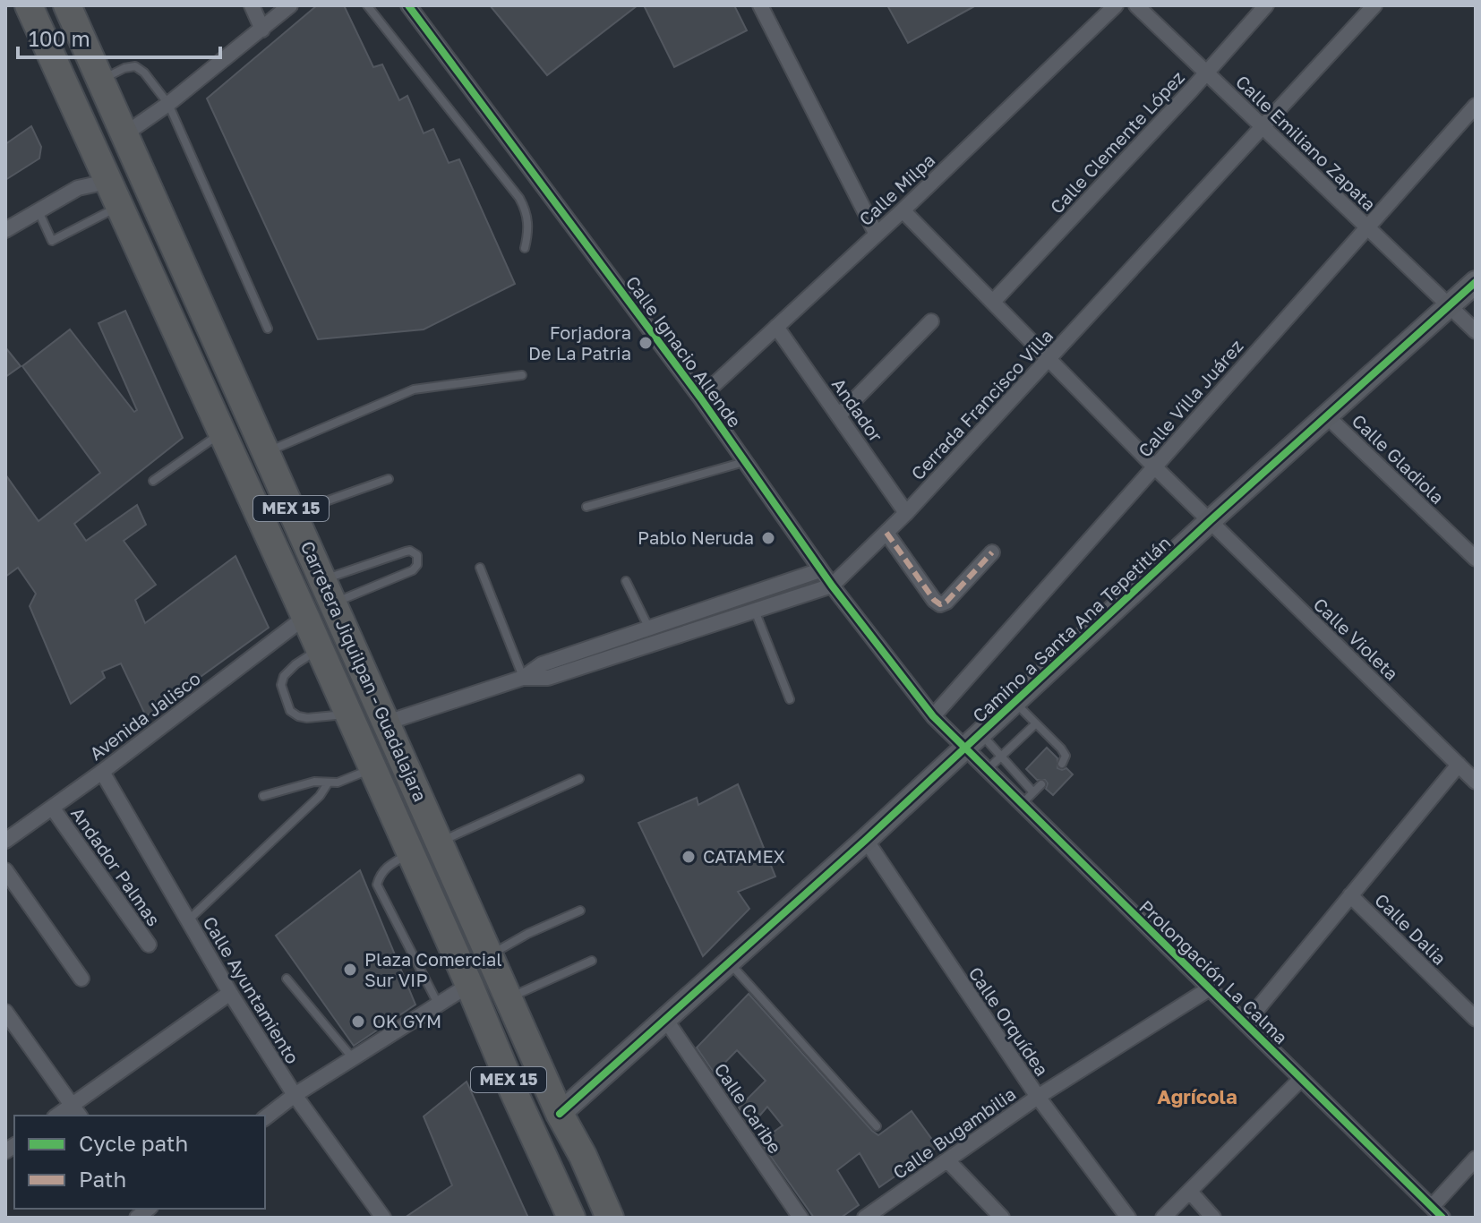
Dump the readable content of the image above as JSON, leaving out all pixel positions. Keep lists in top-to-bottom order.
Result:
{
  "streets": {
    "highway": ["MEX 15", "Carretera Jiquilpan - Guadalajara"],
    "street": [
      "Calle Clemente López",
      "Calle Emiliano Zapata",
      "Calle Milpa",
      "Calle Ignacio Allende",
      "Calle Villa Juárez",
      "Cerrada Francisco Villa",
      "Andador",
      "Calle Gladiola",
      "Camino a Santa Ana Tepetitlán",
      "Calle Violeta",
      "Avenida Jalisco",
      "Andador Palmas",
      "Calle Dalia",
      "Prolongación La Calma",
      "Calle Ayuntamiento",
      "Calle Orquídea",
      "Calle Caribe",
      "Calle Bugambilia"
    ]
  },
  "crossings": [
    ["Calle Clemente López", "Calle Emiliano Zapata"],
    ["Calle Clemente López", "Calle Violeta"],
    ["Calle Emiliano Zapata", "Calle Villa Juárez"],
    ["Calle Emiliano Zapata", "Cerrada Francisco Villa"],
    ["Calle Emiliano Zapata", "Camino a Santa Ana Tepetitlán"],
    ["Calle Milpa", "Calle Ignacio Allende"],
    ["Calle Milpa", "Andador"],
    ["Calle Milpa", "Calle Violeta"],
    ["Calle Ignacio Allende", "Calle Villa Juárez"],
    ["Calle Ignacio Allende", "Cerrada Francisco Villa"],
    ["Calle Ignacio Allende", "Camino a Santa Ana Tepetitlán"],
    ["Calle Ignacio Allende", "Prolongación La Calma"],
    ["Calle Villa Juárez", "Calle Violeta"],
    ["Cerrada Francisco Villa", "Andador"],
    ["Cerrada Francisco Villa", "Calle Violeta"],
    ["Cerrada Francisco Villa", "Carretera Jiquilpan - Guadalajara"],
    ["Calle Gladiola", "Camino a Santa Ana Tepetitlán"],
    ["Camino a Santa Ana Tepetitlán", "Calle Violeta"],
    ["Camino a Santa Ana Tepetitlán", "Carretera Jiquilpan - Guadalajara"],
    ["Camino a Santa Ana Tepetitlán", "Prolongación La Calma"],
    ["Camino a Santa Ana Tepetitlán", "Calle Orquídea"],
    ["Camino a Santa Ana Tepetitlán", "Calle Caribe"],
    ["Carretera Jiquilpan - Guadalajara", "Avenida Jalisco"],
    ["Avenida Jalisco", "Andador Palmas"],
    ["Avenida Jalisco", "Calle Ayuntamiento"],
    ["Prolongación La Calma", "Calle Bugambilia"],
    ["Calle Orquídea", "Calle Bugambilia"]
  ],
  "districts": ["Agrícola"],
  "places": [
    "Forjadora De La Patria",
    "Pablo Neruda",
    "CATAMEX",
    "Plaza Comercial Sur VIP",
    "OK GYM"
  ],
  "legend": ["Cycle path", "Path"],
  "scale_bar": "100 m"
}
